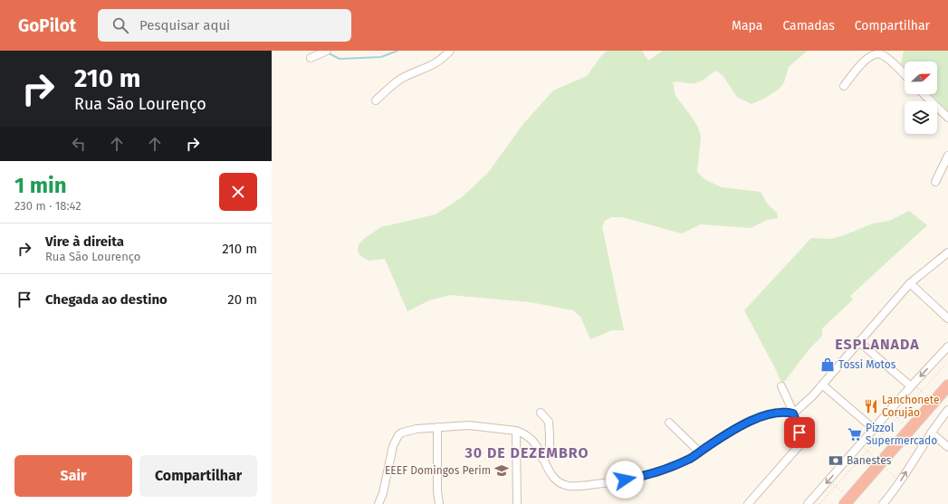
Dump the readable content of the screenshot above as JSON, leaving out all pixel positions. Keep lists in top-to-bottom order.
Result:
{
  "districts": ["ESPLANADA", "30 DE DEZEMBRO"],
  "places": {
    "shop": ["Tossi Motos"],
    "restaurant": ["Lanchonete Corujão"],
    "supermarket": ["Pizzol Supermercado"],
    "bank": ["Banestes"],
    "school or university": ["EEEF Domingos Perim"]
  },
  "north": "right",
  "page": {
    "header": "GoPilot",
    "search": "Pesquisar aqui",
    "nav": ["Mapa", "Camadas", "Compartilhar"],
    "turn": ["210 m", "Rua São Lourenço"],
    "heading": ["1 min", "230 m · 18:42"],
    "list": [
      {
        "name": "Vire à direita",
        "note": "Rua São Lourenço",
        "value": "210 m"
      },
      {
        "name": "Chegada ao destino",
        "value": "20 m"
      }
    ],
    "buttons": ["Sair", "Compartilhar"]
  }
}
